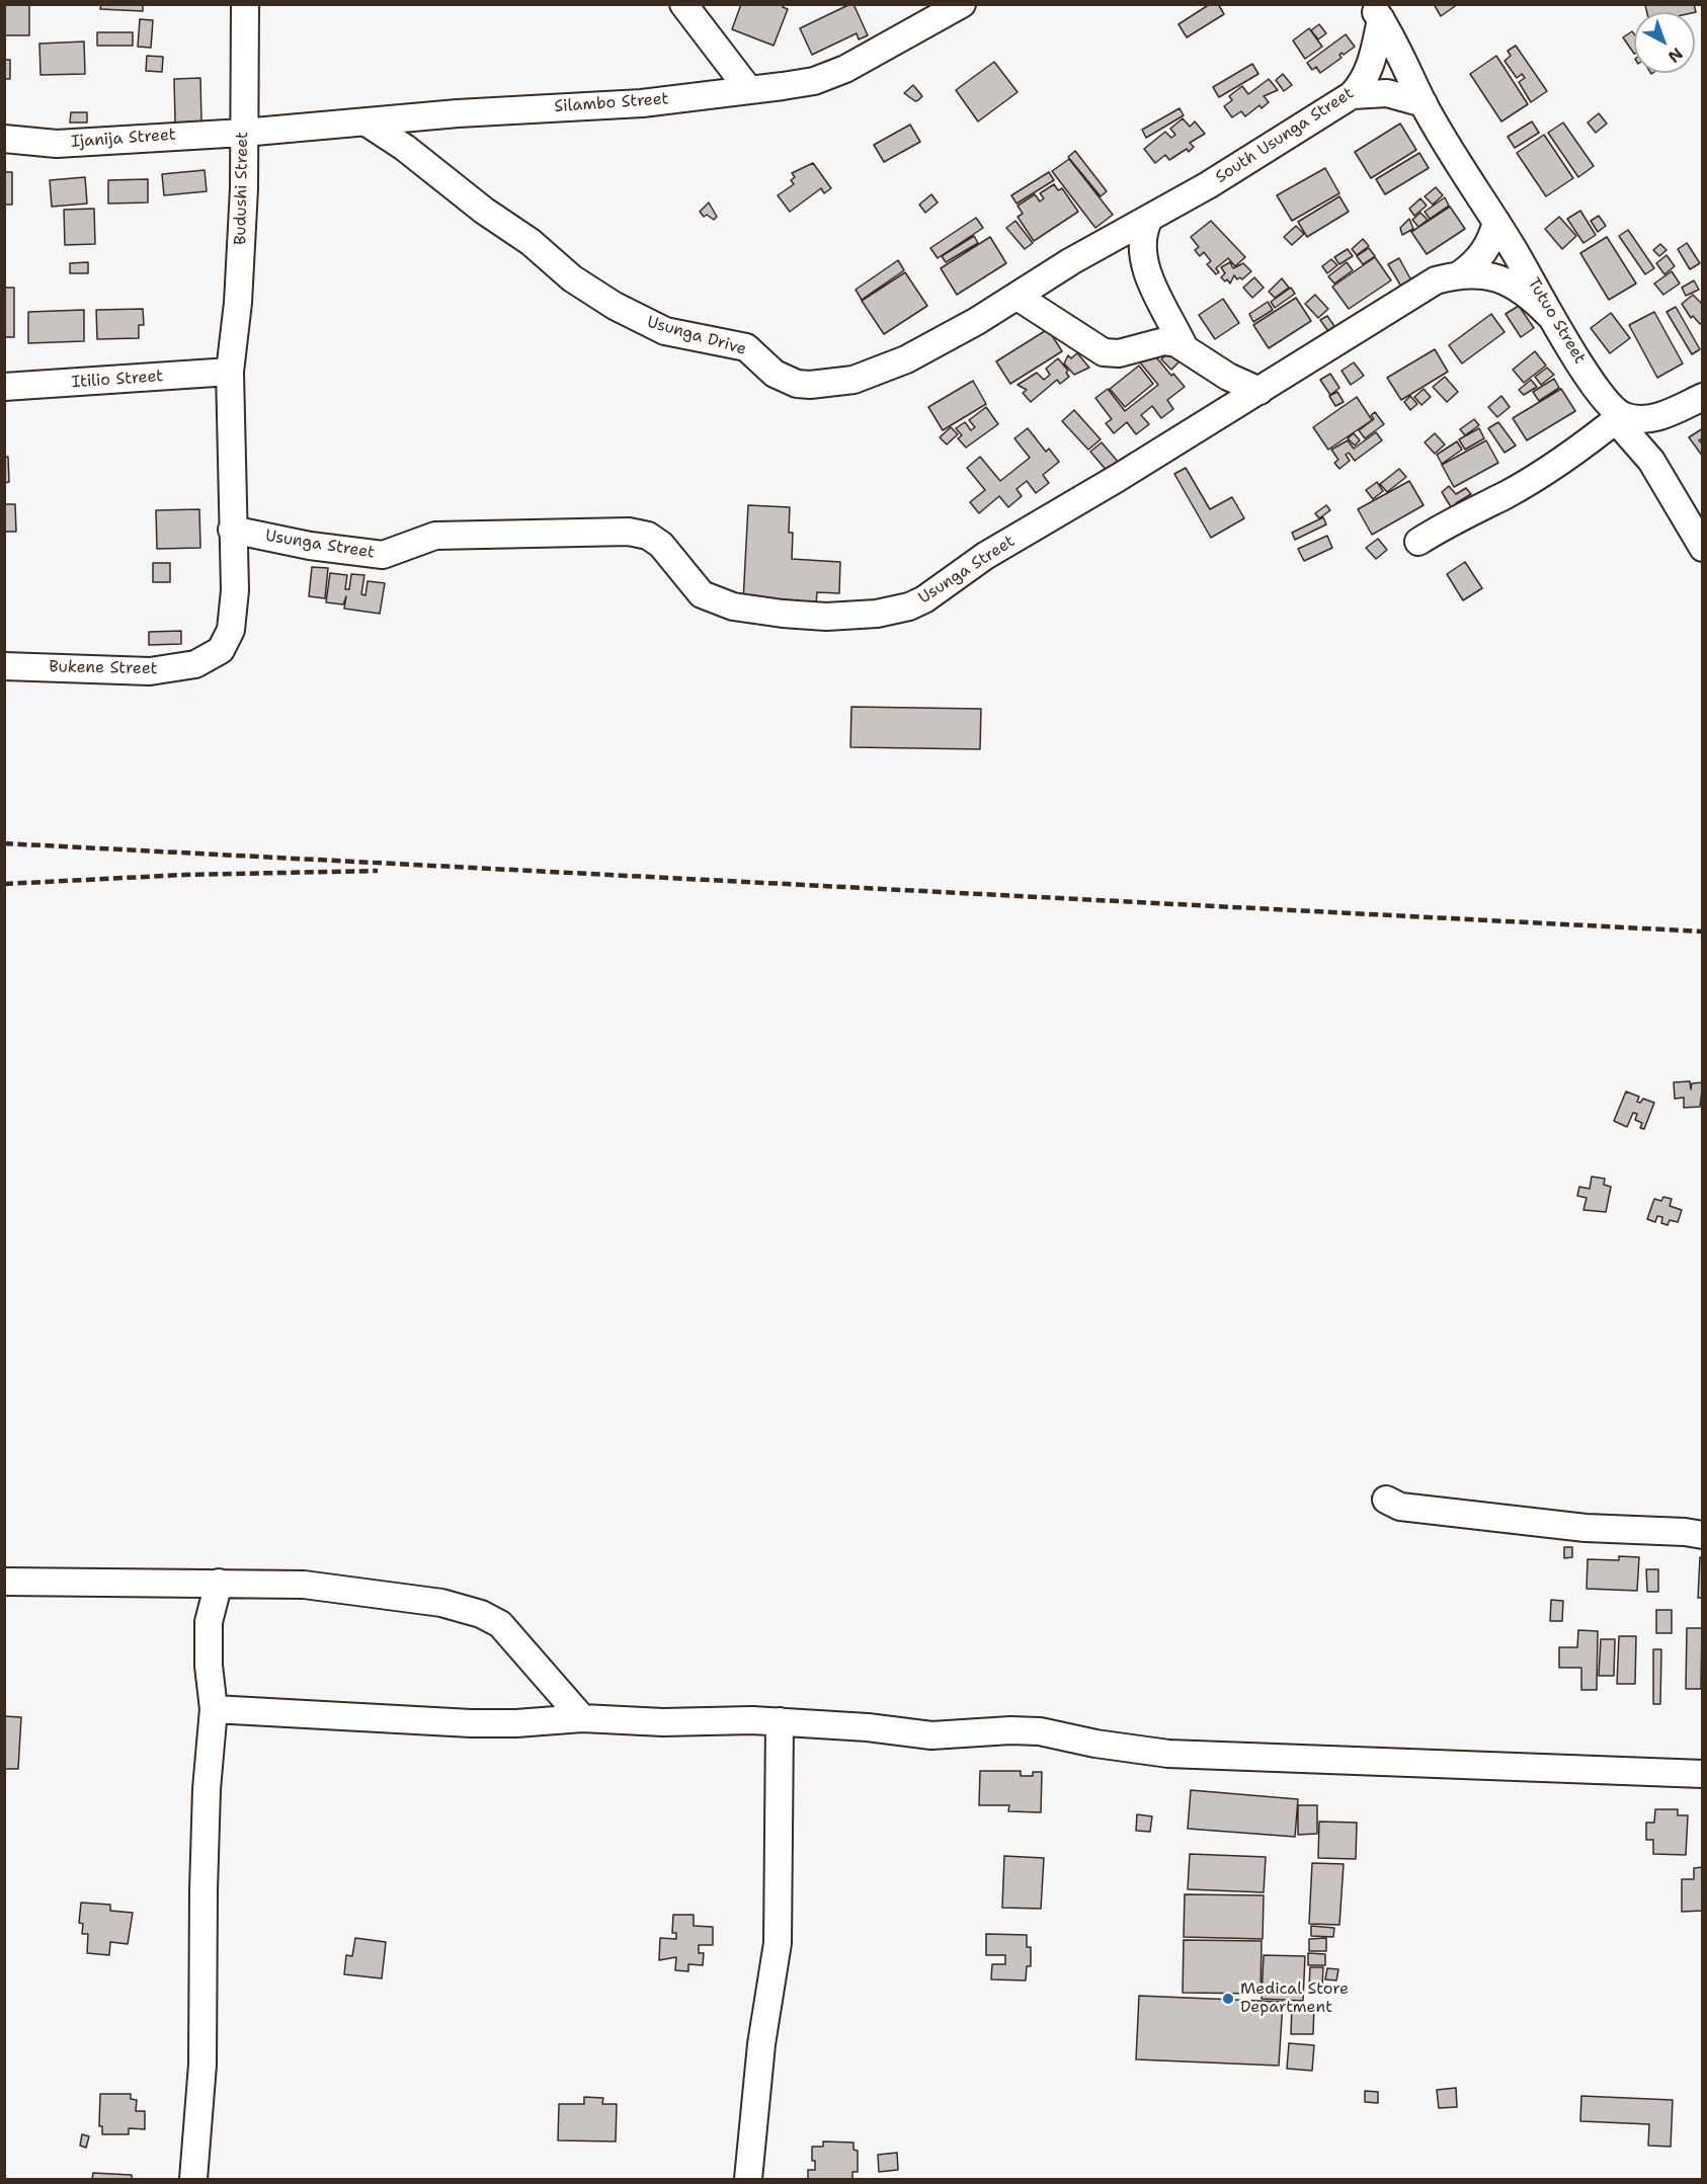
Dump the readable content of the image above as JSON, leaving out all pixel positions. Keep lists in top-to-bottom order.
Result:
{
  "streets": {
    "street": [
      "Silambo Street",
      "South Usunga Street",
      "Ijanija Street",
      "Budushi Street",
      "Tutuo Street",
      "Usunga Drive",
      "Itilio Street",
      "Usunga Street",
      "Bukene Street"
    ]
  },
  "crossings": [
    ["Silambo Street", "Ijanija Street"],
    ["Silambo Street", "Budushi Street"],
    ["Silambo Street", "Usunga Drive"],
    ["South Usunga Street", "Tutuo Street"],
    ["South Usunga Street", "Usunga Drive"],
    ["Ijanija Street", "Budushi Street"],
    ["Budushi Street", "Itilio Street"],
    ["Budushi Street", "Usunga Street"],
    ["Budushi Street", "Bukene Street"],
    ["Usunga Street", "Bukene Street"]
  ],
  "places": ["Medical Store Department"],
  "north": "bottom right"
}
